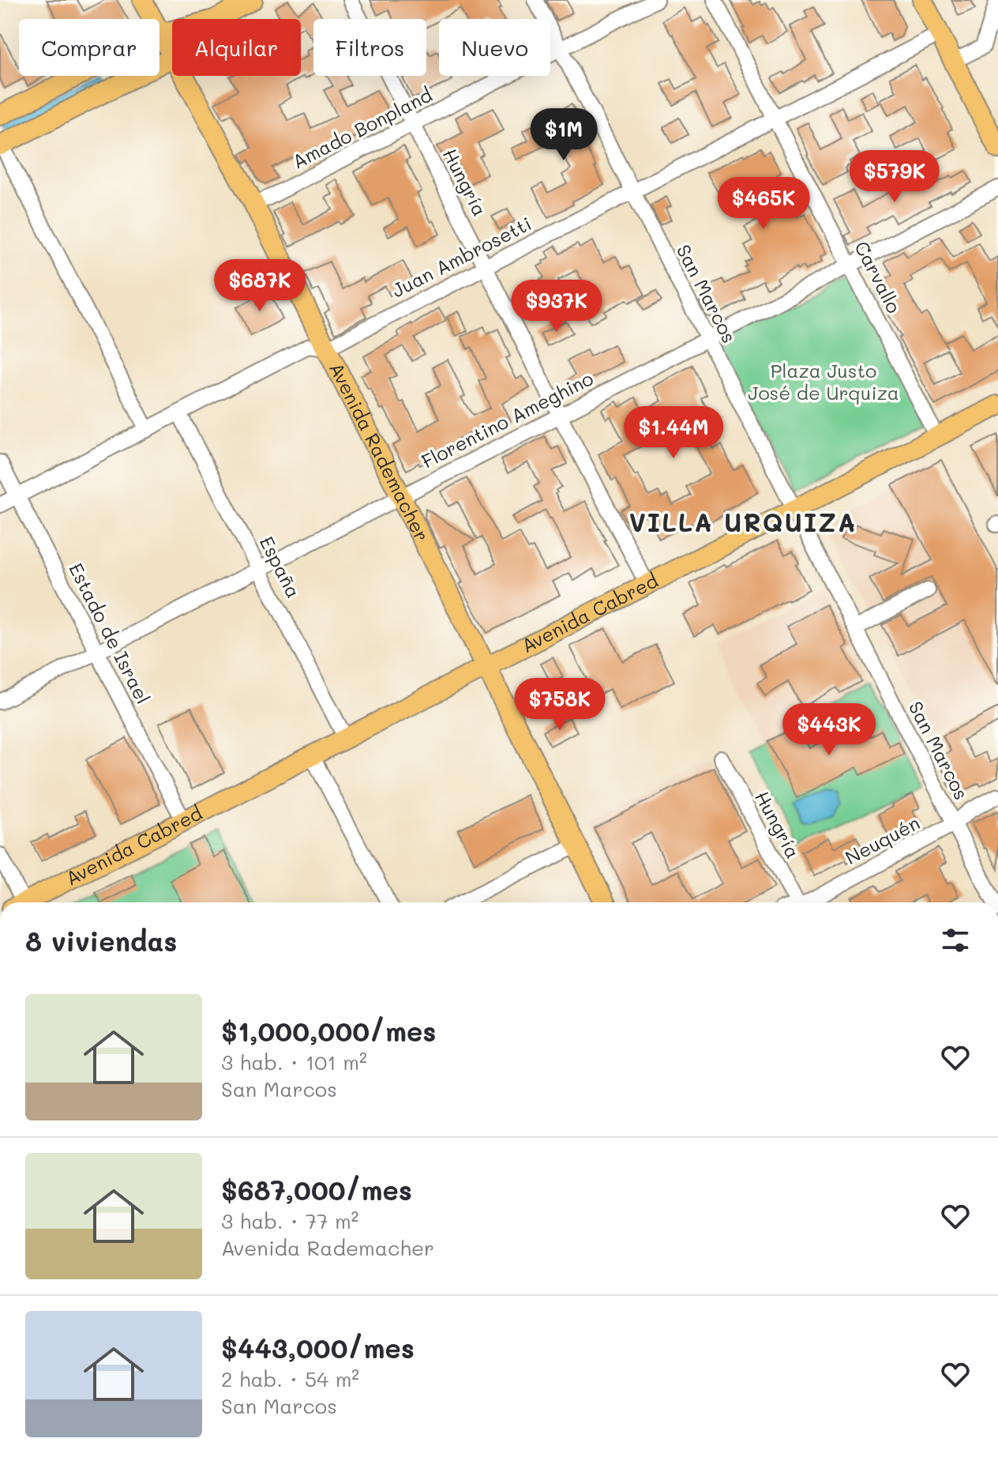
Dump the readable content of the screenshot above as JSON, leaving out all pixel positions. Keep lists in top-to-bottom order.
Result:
{
  "streets": {
    "main road": ["Avenida Rademacher", "Avenida Cabred"],
    "street": [
      "Amado Bonpland",
      "Hungría",
      "Juan Ambrosetti",
      "Carvallo",
      "San Marcos",
      "Florentino Ameghino",
      "España",
      "Estado de Israel",
      "Neuquén"
    ]
  },
  "crossings": [
    ["Amado Bonpland", "Hungría"],
    ["Amado Bonpland", "San Marcos"],
    ["Amado Bonpland", "Avenida Rademacher"],
    ["Hungría", "Juan Ambrosetti"],
    ["Hungría", "Florentino Ameghino"],
    ["Hungría", "Avenida Cabred"],
    ["Juan Ambrosetti", "Carvallo"],
    ["Juan Ambrosetti", "San Marcos"],
    ["Juan Ambrosetti", "Avenida Rademacher"],
    ["Juan Ambrosetti", "España"],
    ["Juan Ambrosetti", "Estado de Israel"],
    ["Carvallo", "Florentino Ameghino"],
    ["Carvallo", "Avenida Cabred"],
    ["San Marcos", "Florentino Ameghino"],
    ["San Marcos", "Avenida Cabred"],
    ["San Marcos", "Neuquén"],
    ["Florentino Ameghino", "Avenida Rademacher"],
    ["Florentino Ameghino", "España"],
    ["Florentino Ameghino", "Estado de Israel"],
    ["Avenida Rademacher", "Avenida Cabred"],
    ["España", "Avenida Cabred"],
    ["Avenida Cabred", "Estado de Israel"]
  ],
  "districts": ["VILLA URQUIZA"],
  "parks": ["Plaza Justo José de Urquiza"],
  "page": {
    "chip": [
      "Comprar",
      "Alquilar",
      "Filtros",
      "Nuevo"
    ],
    "price": [
      "$1M",
      "$579K",
      "$465K",
      "$687K",
      "$937K",
      "$1.44M",
      "$758K",
      "$443K"
    ],
    "heading": "8 viviendas",
    "list": [
      {
        "name": "$1,000,000/mes",
        "note": "3 hab. · 101 m² · San Marcos"
      },
      {
        "name": "$687,000/mes",
        "note": "3 hab. · 77 m² · Avenida Rademacher"
      },
      {
        "name": "$443,000/mes",
        "note": "2 hab. · 54 m² · San Marcos"
      }
    ]
  }
}
